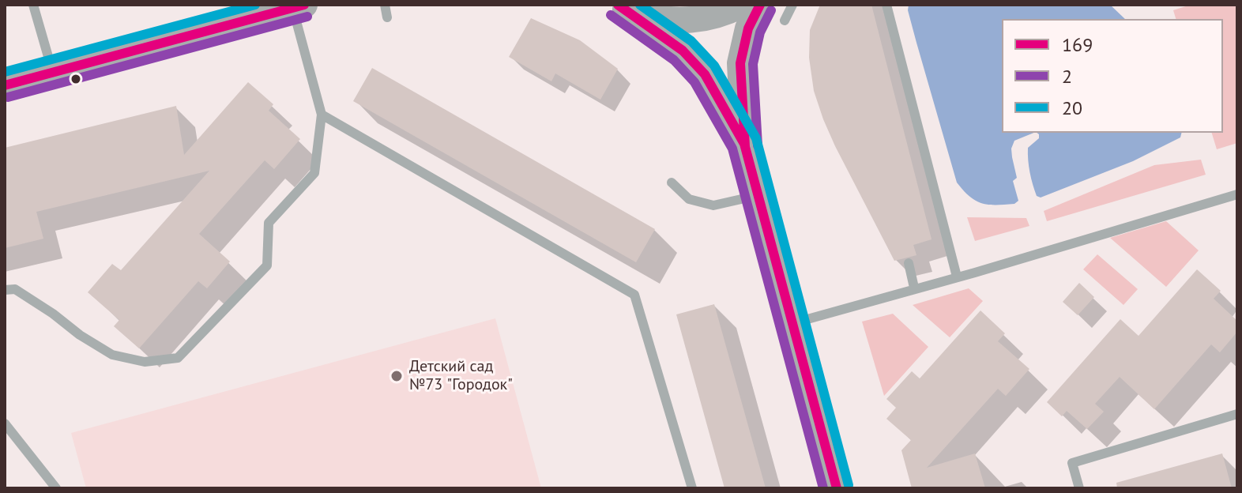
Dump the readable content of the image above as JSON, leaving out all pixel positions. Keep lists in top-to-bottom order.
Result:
{
  "places": ["Детский сад №73 \"Городок\""],
  "lines": ["transit line 169", "transit line 20", "transit line 2"],
  "legend": ["169", "2", "20"]
}
